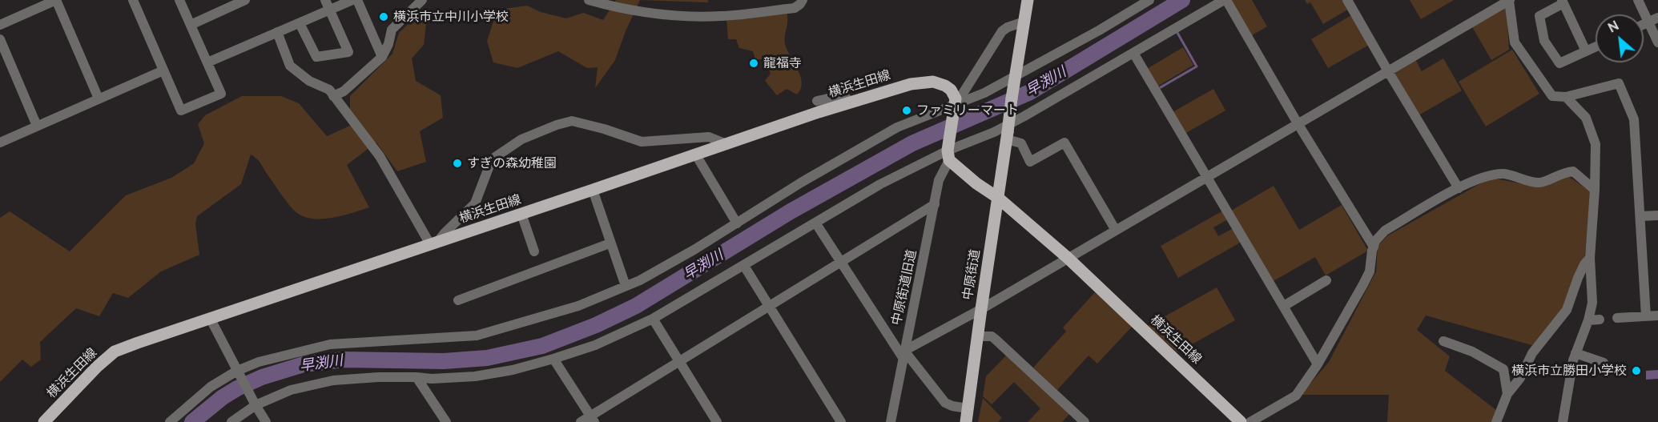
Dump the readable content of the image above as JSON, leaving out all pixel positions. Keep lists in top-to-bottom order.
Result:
{
  "streets": {
    "main road": ["横浜生田線", "中原街道"],
    "street": ["中原街道旧道"]
  },
  "crossings": [
    ["横浜生田線", "中原街道"],
    ["横浜生田線", "中原街道旧道"]
  ],
  "water": ["早渕川"],
  "places": [
    "横浜市立中川小学校",
    "龍福寺",
    "ファミリーマート",
    "すぎの森幼稚園",
    "横浜市立勝田小学校"
  ],
  "north": "top left"
}
